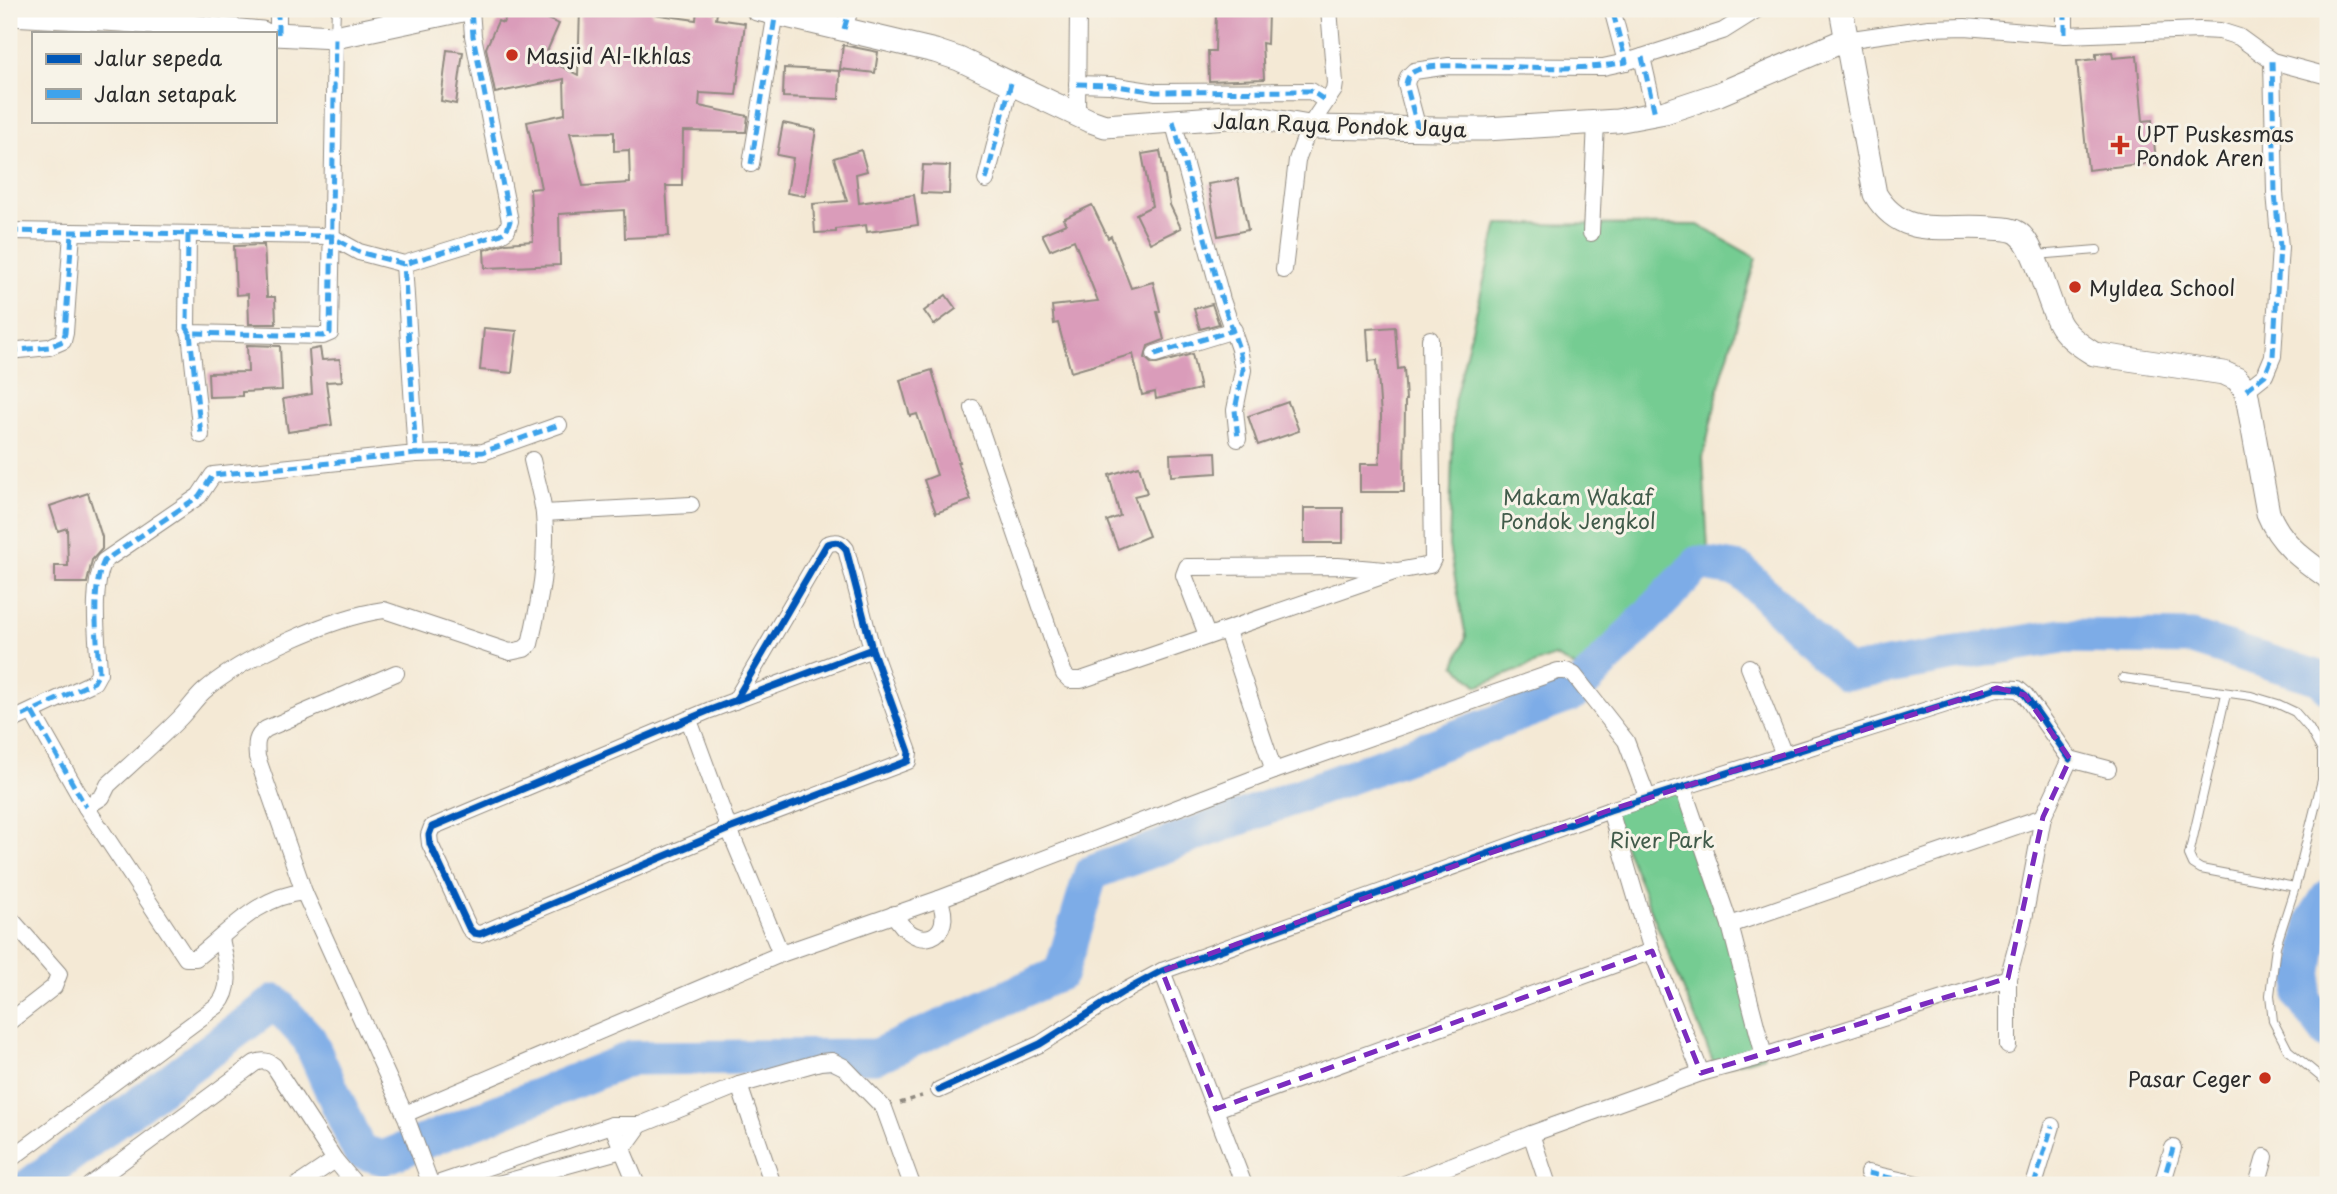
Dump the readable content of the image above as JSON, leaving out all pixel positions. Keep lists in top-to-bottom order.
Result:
{
  "streets": {
    "main road": ["Jalan Raya Pondok Jaya"]
  },
  "parks": ["Makam Wakaf Pondok Jengkol", "River Park"],
  "places": {
    "other": ["Masjid Al-Ikhlas", "MyIdea School", "Pasar Ceger"],
    "health": ["UPT Puskesmas Pondok Aren"]
  },
  "legend": ["Jalur sepeda", "Jalan setapak"]
}
